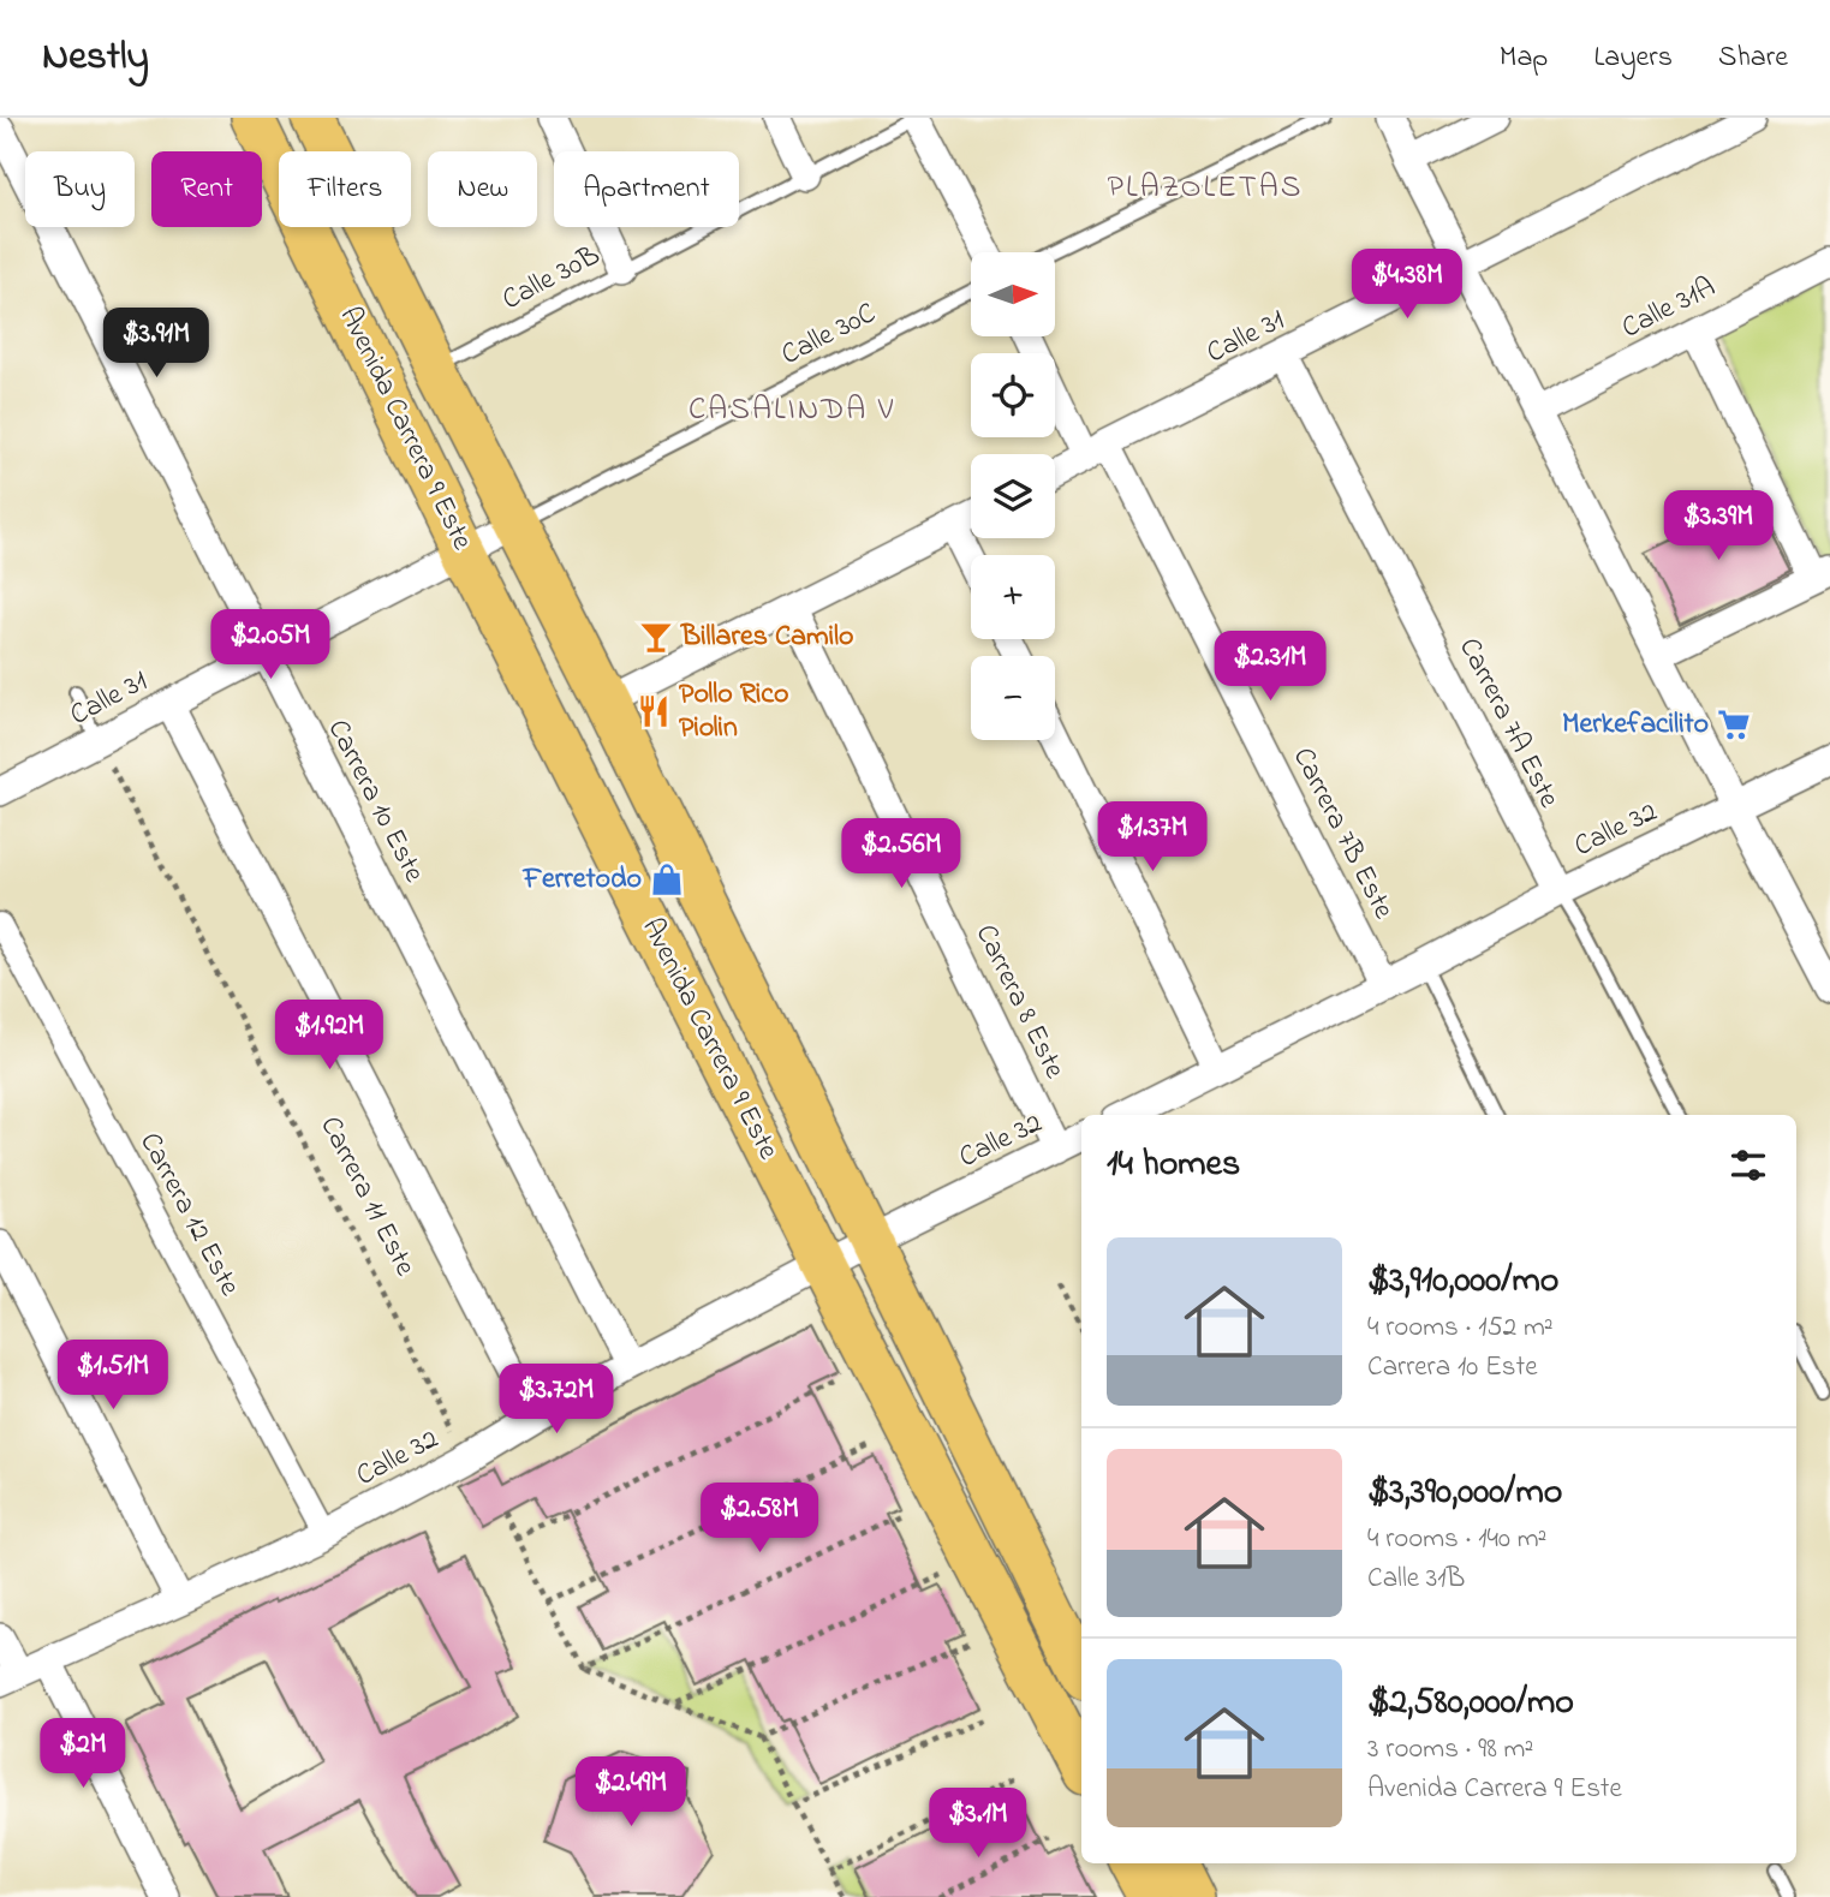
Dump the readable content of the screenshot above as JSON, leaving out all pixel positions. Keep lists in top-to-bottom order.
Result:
{
  "streets": {
    "main road": ["Avenida Carrera 9 Este"],
    "street": [
      "Calle 31A",
      "Calle 31",
      "Carrera 7A Este",
      "Carrera 10 Este",
      "Calle 32",
      "Carrera 7B Este",
      "Carrera 8 Este",
      "Carrera 11 Este",
      "Carrera 12 Este"
    ],
    "lane": ["Calle 30B", "Calle 30C"]
  },
  "crossings": [
    ["Calle 30B", "Avenida Carrera 9 Este"],
    ["Calle 30C", "Calle 31"],
    ["Calle 30C", "Avenida Carrera 9 Este"],
    ["Calle 31", "Avenida Carrera 9 Este"],
    ["Calle 31", "Carrera 7A Este"],
    ["Calle 31", "Carrera 10 Este"],
    ["Calle 31", "Carrera 7B Este"],
    ["Calle 31", "Carrera 11 Este"],
    ["Avenida Carrera 9 Este", "Calle 32"],
    ["Carrera 7A Este", "Calle 32"],
    ["Carrera 10 Este", "Calle 32"],
    ["Calle 32", "Carrera 7B Este"],
    ["Calle 32", "Carrera 8 Este"],
    ["Calle 32", "Carrera 11 Este"],
    ["Calle 32", "Carrera 12 Este"]
  ],
  "districts": ["PLAZOLETAS", "CASALINDA V"],
  "places": {
    "bar": ["Billares Camilo"],
    "restaurant": ["Pollo Rico Piolin"],
    "supermarket": ["Merkefacilito"],
    "shop": ["Ferretodo"]
  },
  "north": "right",
  "page": {
    "header": "Nestly",
    "nav": ["Map", "Layers", "Share"],
    "chip": [
      "Buy",
      "Rent",
      "Filters",
      "New",
      "Apartment"
    ],
    "price": [
      "$4.38M",
      "$3.91M",
      "$3.39M",
      "$2.05M",
      "$2.31M",
      "$1.37M",
      "$2.56M",
      "$1.92M",
      "$1.51M",
      "$3.72M",
      "$2.58M",
      "$2M",
      "$2.49M",
      "$3.1M"
    ],
    "map_buttons": ["+", "−"],
    "heading": "14 homes",
    "list": [
      {
        "name": "$3,910,000/mo",
        "note": "4 rooms · 152 m² · Carrera 10 Este"
      },
      {
        "name": "$3,390,000/mo",
        "note": "4 rooms · 140 m² · Calle 31B"
      },
      {
        "name": "$2,580,000/mo",
        "note": "3 rooms · 98 m² · Avenida Carrera 9 Este"
      }
    ]
  }
}
